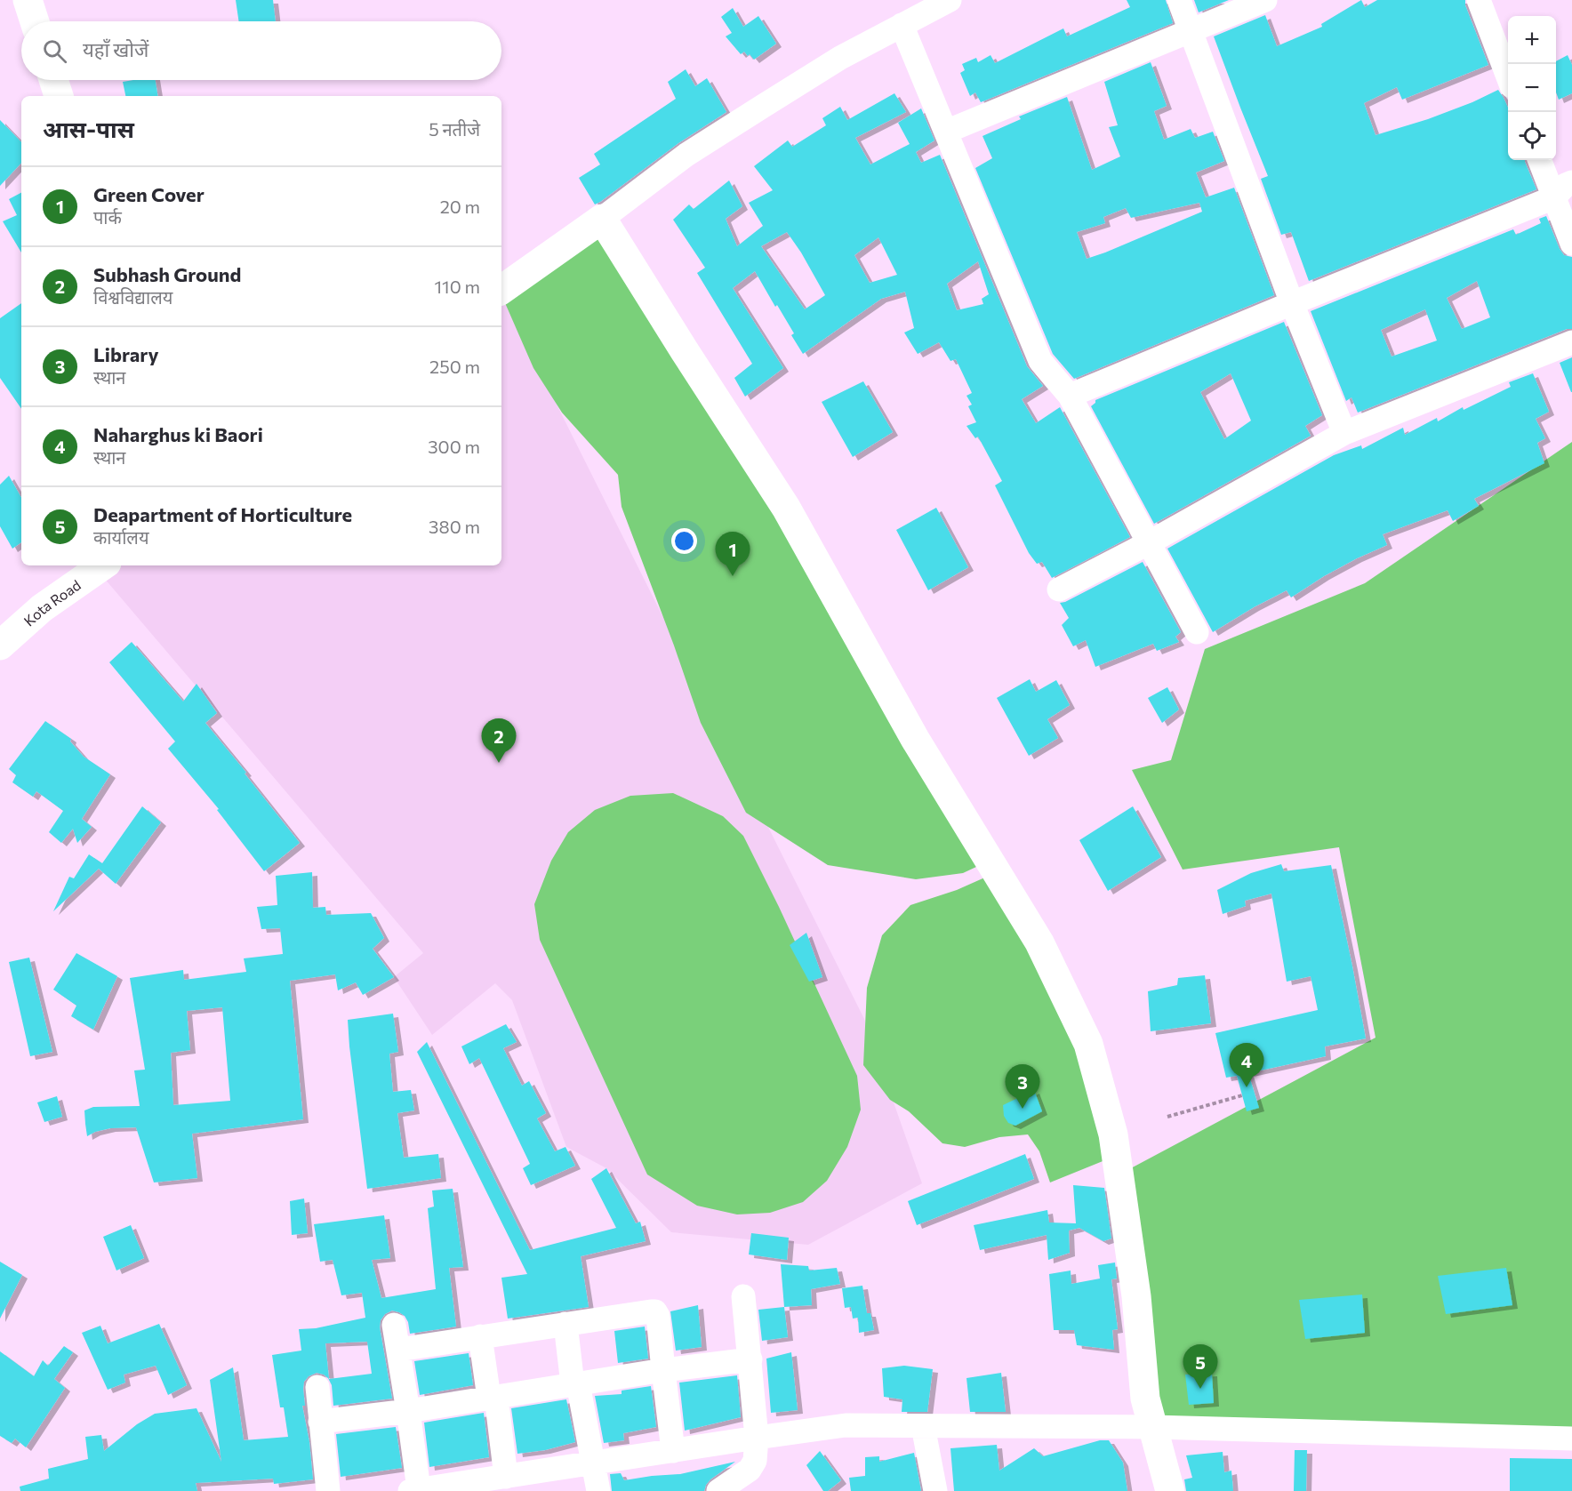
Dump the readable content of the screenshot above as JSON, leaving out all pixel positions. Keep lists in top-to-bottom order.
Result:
{
  "streets": {
    "main road": ["Kota Road"]
  },
  "page": {
    "map_buttons": ["+", "−"],
    "search": "यहाँ खोजें",
    "heading": ["आस-पास", "5 नतीजे"],
    "list": [
      {
        "mark": "1",
        "name": "Green Cover",
        "note": "पार्क",
        "value": "20 m"
      },
      {
        "mark": "2",
        "name": "Subhash Ground",
        "note": "विश्वविद्यालय",
        "value": "110 m"
      },
      {
        "mark": "3",
        "name": "Library",
        "note": "स्थान",
        "value": "250 m"
      },
      {
        "mark": "4",
        "name": "Naharghus ki Baori",
        "note": "स्थान",
        "value": "300 m"
      },
      {
        "mark": "5",
        "name": "Deapartment of Horticulture",
        "note": "कार्यालय",
        "value": "380 m"
      }
    ],
    "pins": [
      "1",
      "2",
      "4",
      "3",
      "5"
    ]
  }
}
